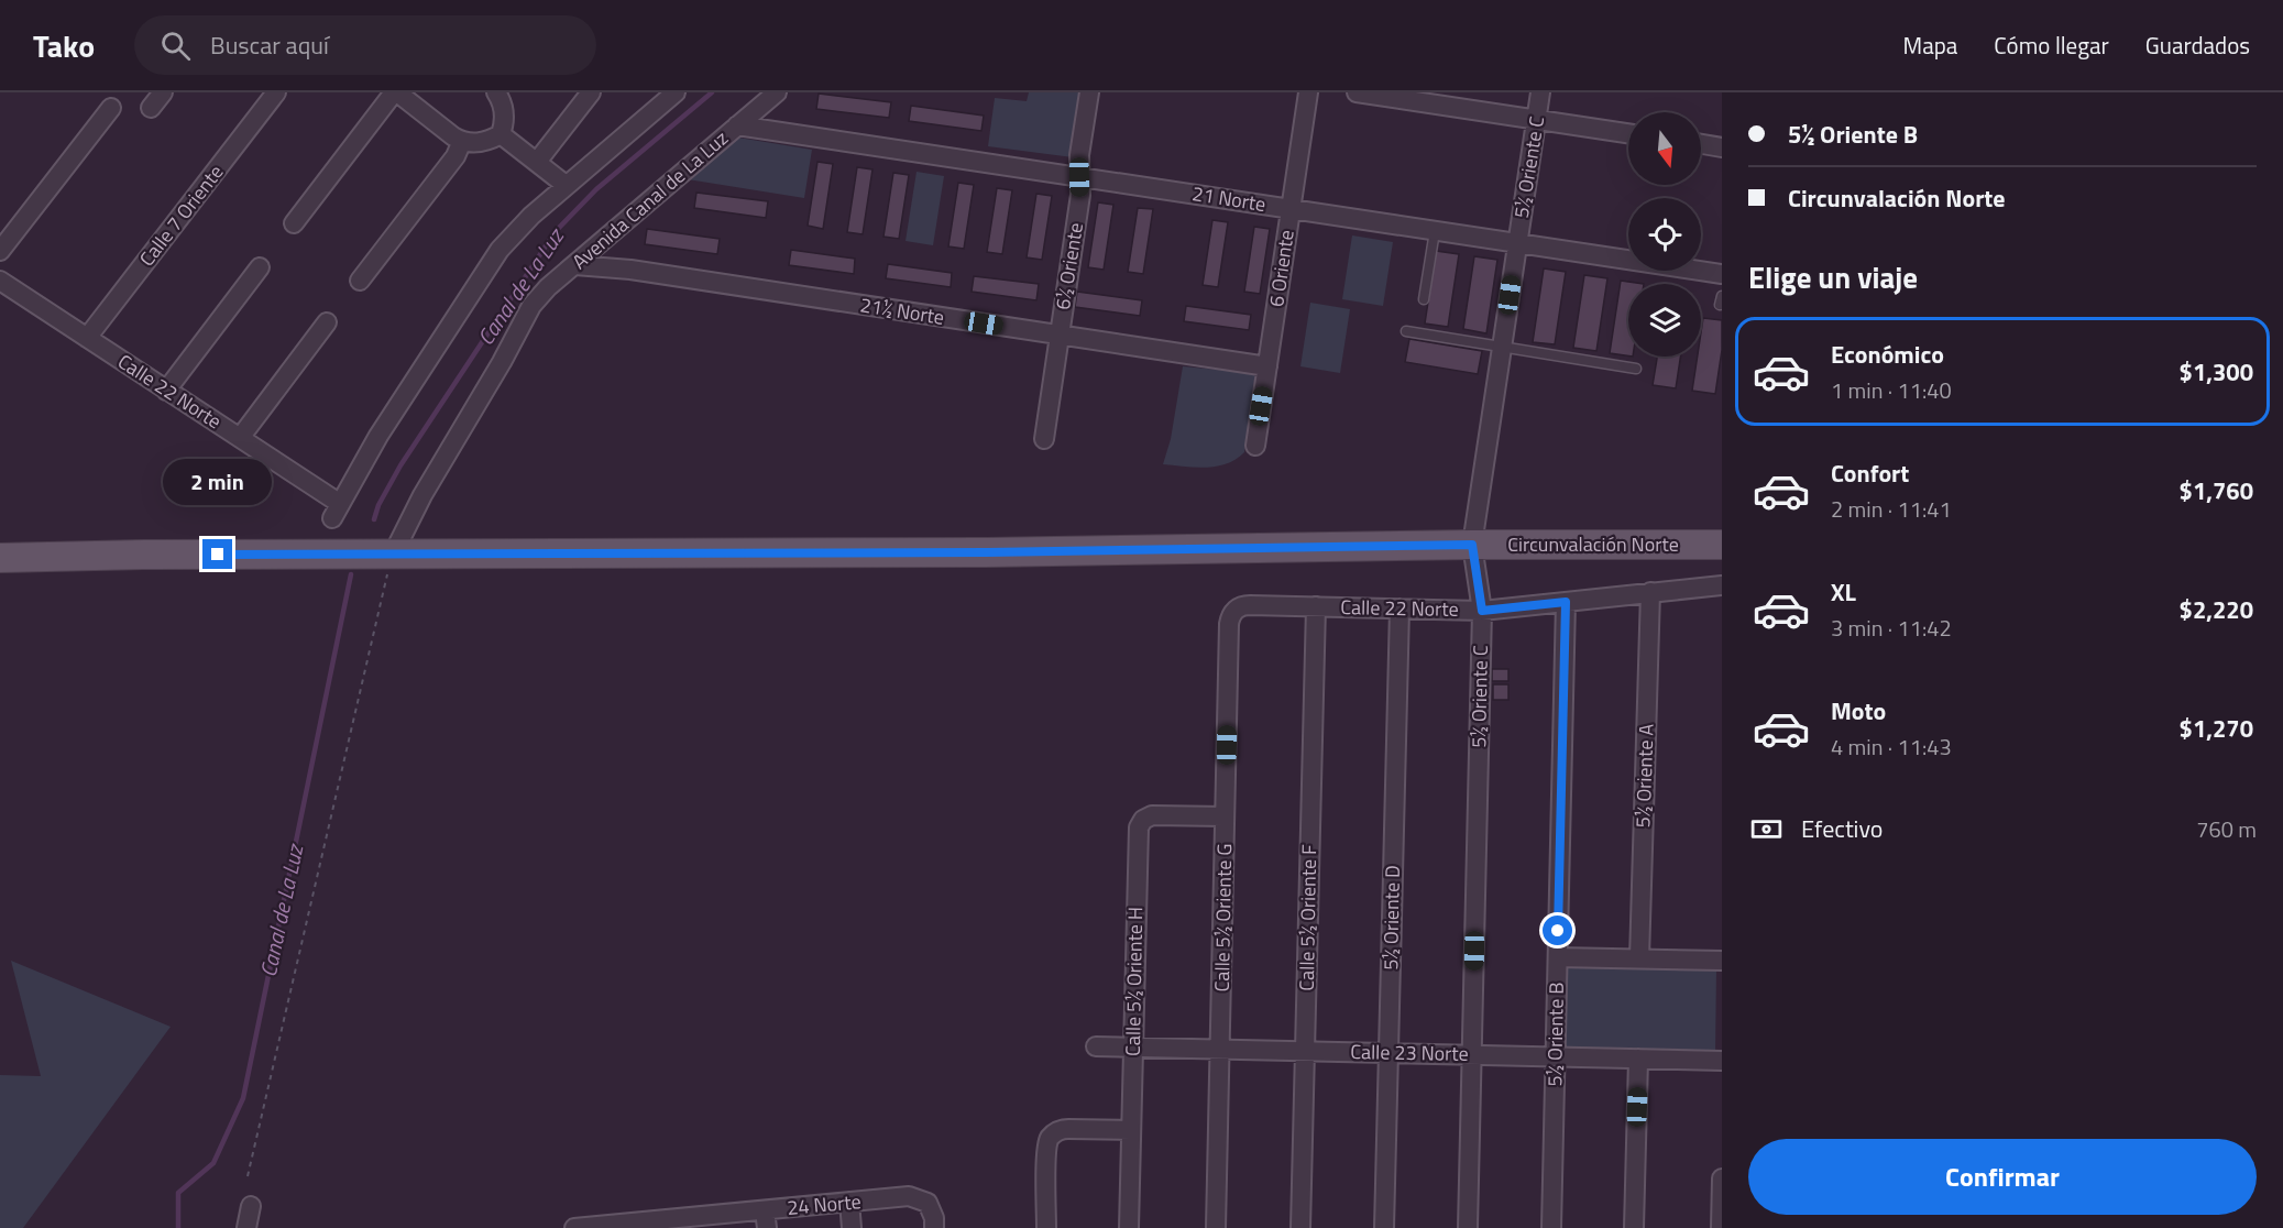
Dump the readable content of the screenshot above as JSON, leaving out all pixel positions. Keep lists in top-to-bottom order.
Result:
{
  "streets": {
    "main road": ["Circunvalación Norte"],
    "street": [
      "5½ Oriente C",
      "21 Norte",
      "Avenida Canal de La Luz",
      "Calle 7 Oriente",
      "6½ Oriente",
      "6 Oriente",
      "21½ Norte",
      "Calle 22 Norte",
      "5½ Oriente A",
      "Calle 5½ Oriente G",
      "Calle 5½ Oriente F",
      "5½ Oriente D",
      "Calle 5½ Oriente H",
      "5½ Oriente B",
      "Calle 23 Norte",
      "24 Norte"
    ]
  },
  "crossings": [
    ["5½ Oriente C", "21 Norte"],
    ["5½ Oriente C", "Calle 22 Norte"],
    ["5½ Oriente C", "Circunvalación Norte"],
    ["5½ Oriente C", "Calle 23 Norte"],
    ["21 Norte", "Avenida Canal de La Luz"],
    ["21 Norte", "6½ Oriente"],
    ["21 Norte", "6 Oriente"],
    ["Avenida Canal de La Luz", "21½ Norte"],
    ["Avenida Canal de La Luz", "Circunvalación Norte"],
    ["Calle 7 Oriente", "Calle 22 Norte"],
    ["6½ Oriente", "21½ Norte"],
    ["6 Oriente", "21½ Norte"],
    ["Calle 22 Norte", "5½ Oriente A"],
    ["Calle 22 Norte", "Calle 5½ Oriente G"],
    ["Calle 22 Norte", "Calle 5½ Oriente F"],
    ["Calle 22 Norte", "5½ Oriente D"],
    ["Calle 22 Norte", "5½ Oriente B"],
    ["Calle 5½ Oriente G", "Calle 5½ Oriente H"],
    ["Calle 5½ Oriente G", "Calle 23 Norte"],
    ["Calle 5½ Oriente F", "Calle 23 Norte"],
    ["5½ Oriente D", "Calle 23 Norte"],
    ["Calle 5½ Oriente H", "Calle 23 Norte"],
    ["5½ Oriente B", "Calle 23 Norte"]
  ],
  "water": ["Canal de La Luz"],
  "north": "bottom",
  "page": {
    "header": "Tako",
    "search": "Buscar aquí",
    "nav": ["Mapa", "Cómo llegar", "Guardados"],
    "banner": ["5½ Oriente B", "Circunvalación Norte"],
    "heading": "Elige un viaje",
    "list": [
      {
        "name": "Económico",
        "note": "1 min · 11:40",
        "value": "$1,300"
      },
      {
        "name": "Confort",
        "note": "2 min · 11:41",
        "value": "$1,760"
      },
      {
        "name": "XL",
        "note": "3 min · 11:42",
        "value": "$2,220"
      },
      {
        "name": "Moto",
        "note": "4 min · 11:43",
        "value": "$1,270"
      }
    ],
    "bubble": "2 min",
    "pay": ["Efectivo", "760 m"],
    "buttons": "Confirmar"
  }
}
